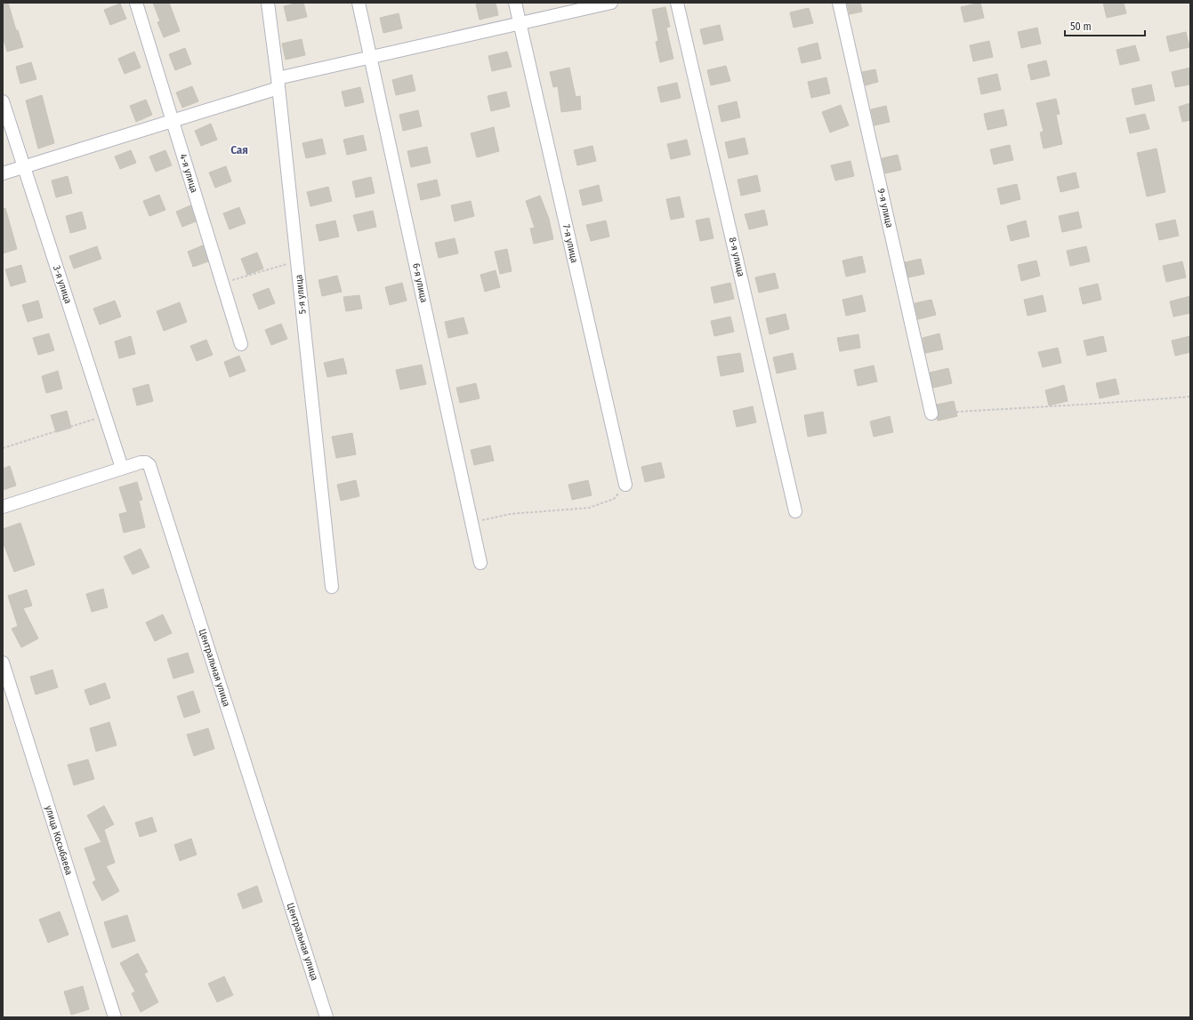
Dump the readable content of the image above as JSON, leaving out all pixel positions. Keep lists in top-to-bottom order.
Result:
{
  "streets": {
    "street": [
      "4-я улица",
      "9-я улица",
      "7-я улица",
      "8-я улица",
      "6-я улица",
      "3-я улица",
      "5-я улица",
      "Центральная улица",
      "улица Косыбаева"
    ]
  },
  "crossings": [
    ["3-я улица", "Центральная улица"]
  ],
  "districts": ["Сая"],
  "scale_bar": "50 m"
}
